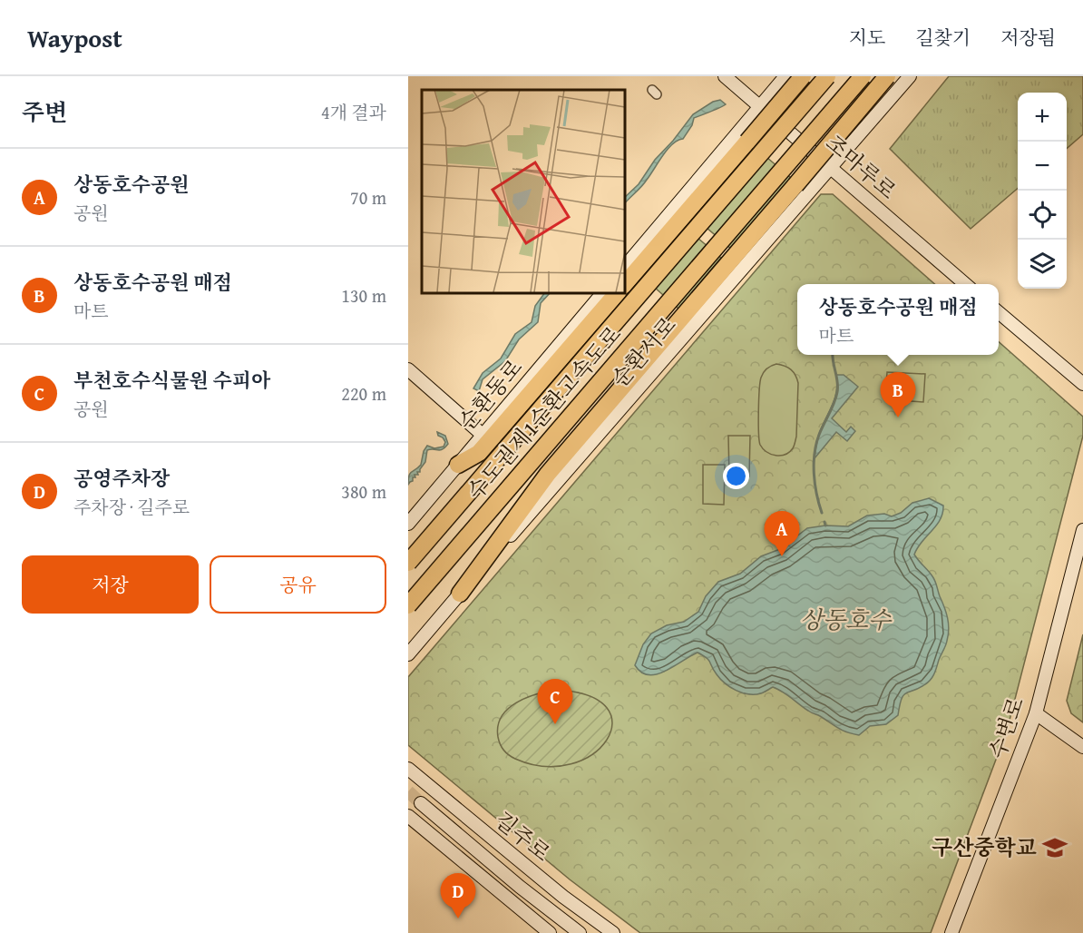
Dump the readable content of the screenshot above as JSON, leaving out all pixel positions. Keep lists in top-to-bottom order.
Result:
{
  "streets": {
    "highway": ["수도권제1순환고속도로"],
    "street": [
      "조마루로",
      "순환서로",
      "순환동로",
      "수변로",
      "길주로"
    ]
  },
  "crossings": [
    ["조마루로", "순환서로"]
  ],
  "water": ["상동호수"],
  "places": {
    "school or university": ["구산중학교"]
  },
  "page": {
    "header": "Waypost",
    "nav": ["지도", "길찾기", "저장됨"],
    "heading": ["주변", "4개 결과"],
    "map_buttons": ["+", "−"],
    "list": [
      {
        "mark": "A",
        "name": "상동호수공원",
        "note": "공원",
        "value": "70 m"
      },
      {
        "mark": "B",
        "name": "상동호수공원 매점",
        "note": "마트",
        "value": "130 m"
      },
      {
        "mark": "C",
        "name": "부천호수식물원 수피아",
        "note": "공원",
        "value": "220 m"
      },
      {
        "mark": "D",
        "name": "공영주차장",
        "note": "주차장 · 길주로",
        "value": "380 m"
      }
    ],
    "popup": ["상동호수공원 매점", "마트"],
    "pins": [
      "B",
      "A",
      "C",
      "D"
    ],
    "buttons": ["저장", "공유"]
  }
}
